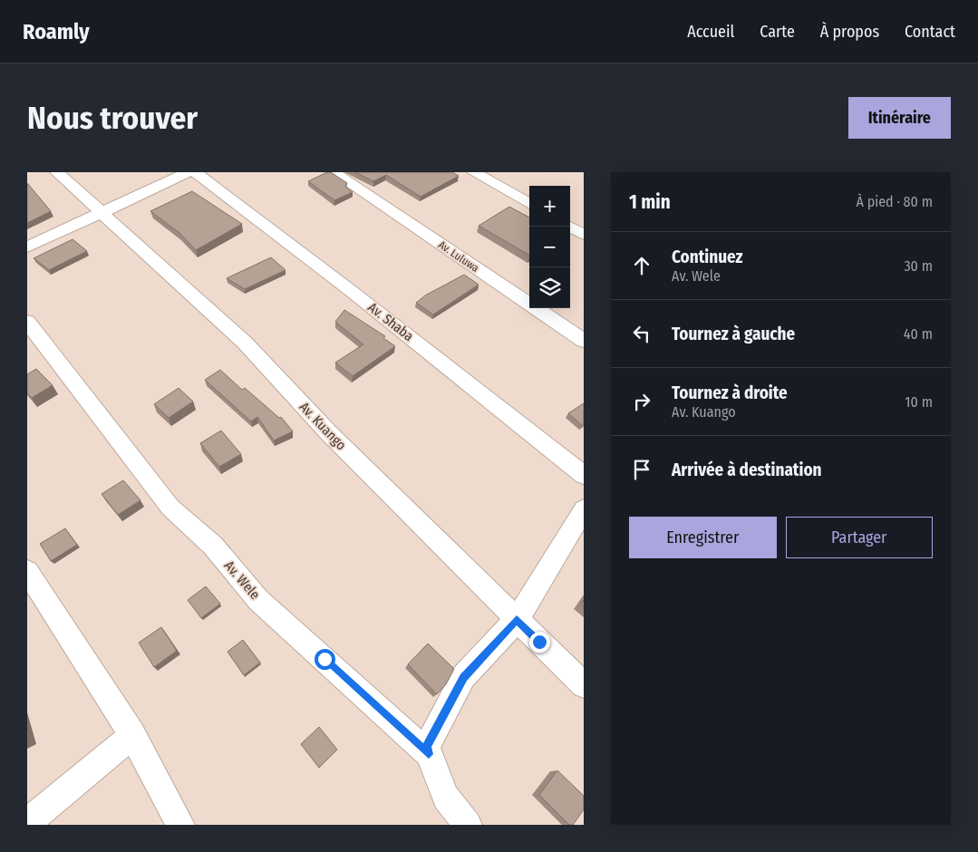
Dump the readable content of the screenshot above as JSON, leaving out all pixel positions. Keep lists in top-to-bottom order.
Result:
{
  "streets": {
    "street": [
      "Av. Luluwa",
      "Av. Shaba",
      "Av. Kuango",
      "Av. Wele"
    ]
  },
  "page": {
    "header": "Roamly",
    "nav": [
      "Accueil",
      "Carte",
      "À propos",
      "Contact"
    ],
    "buttons": [
      "Itinéraire",
      ["Enregistrer", "Partager"]
    ],
    "title": "Nous trouver",
    "heading": ["1 min", "À pied · 80 m"],
    "map_buttons": ["+", "−"],
    "list": [
      ["Continuez", "Av. Wele", "30 m"],
      ["Tournez à gauche", "40 m"],
      ["Tournez à droite", "Av. Kuango", "10 m"],
      "Arrivée à destination"
    ]
  }
}
